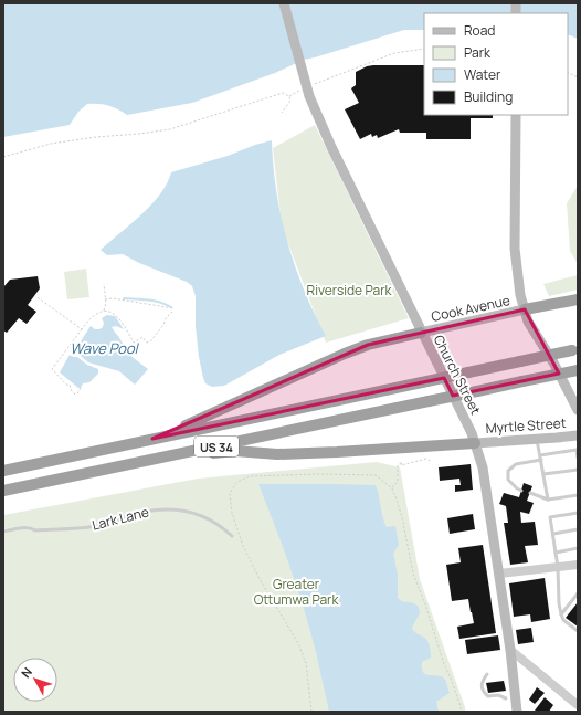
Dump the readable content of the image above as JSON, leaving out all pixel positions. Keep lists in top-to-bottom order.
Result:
{
  "streets": {
    "highway": ["US 34"],
    "main road": ["Cook Avenue", "Church Street", "Myrtle Street"],
    "lane": ["Lark Lane"]
  },
  "crossings": [
    ["Cook Avenue", "Church Street"],
    ["Church Street", "Myrtle Street"]
  ],
  "water": ["Wave Pool"],
  "parks": ["Riverside Park", "Greater Ottumwa Park"],
  "legend": [
    "Road",
    "Park",
    "Water",
    "Building"
  ],
  "north": "top left"
}
